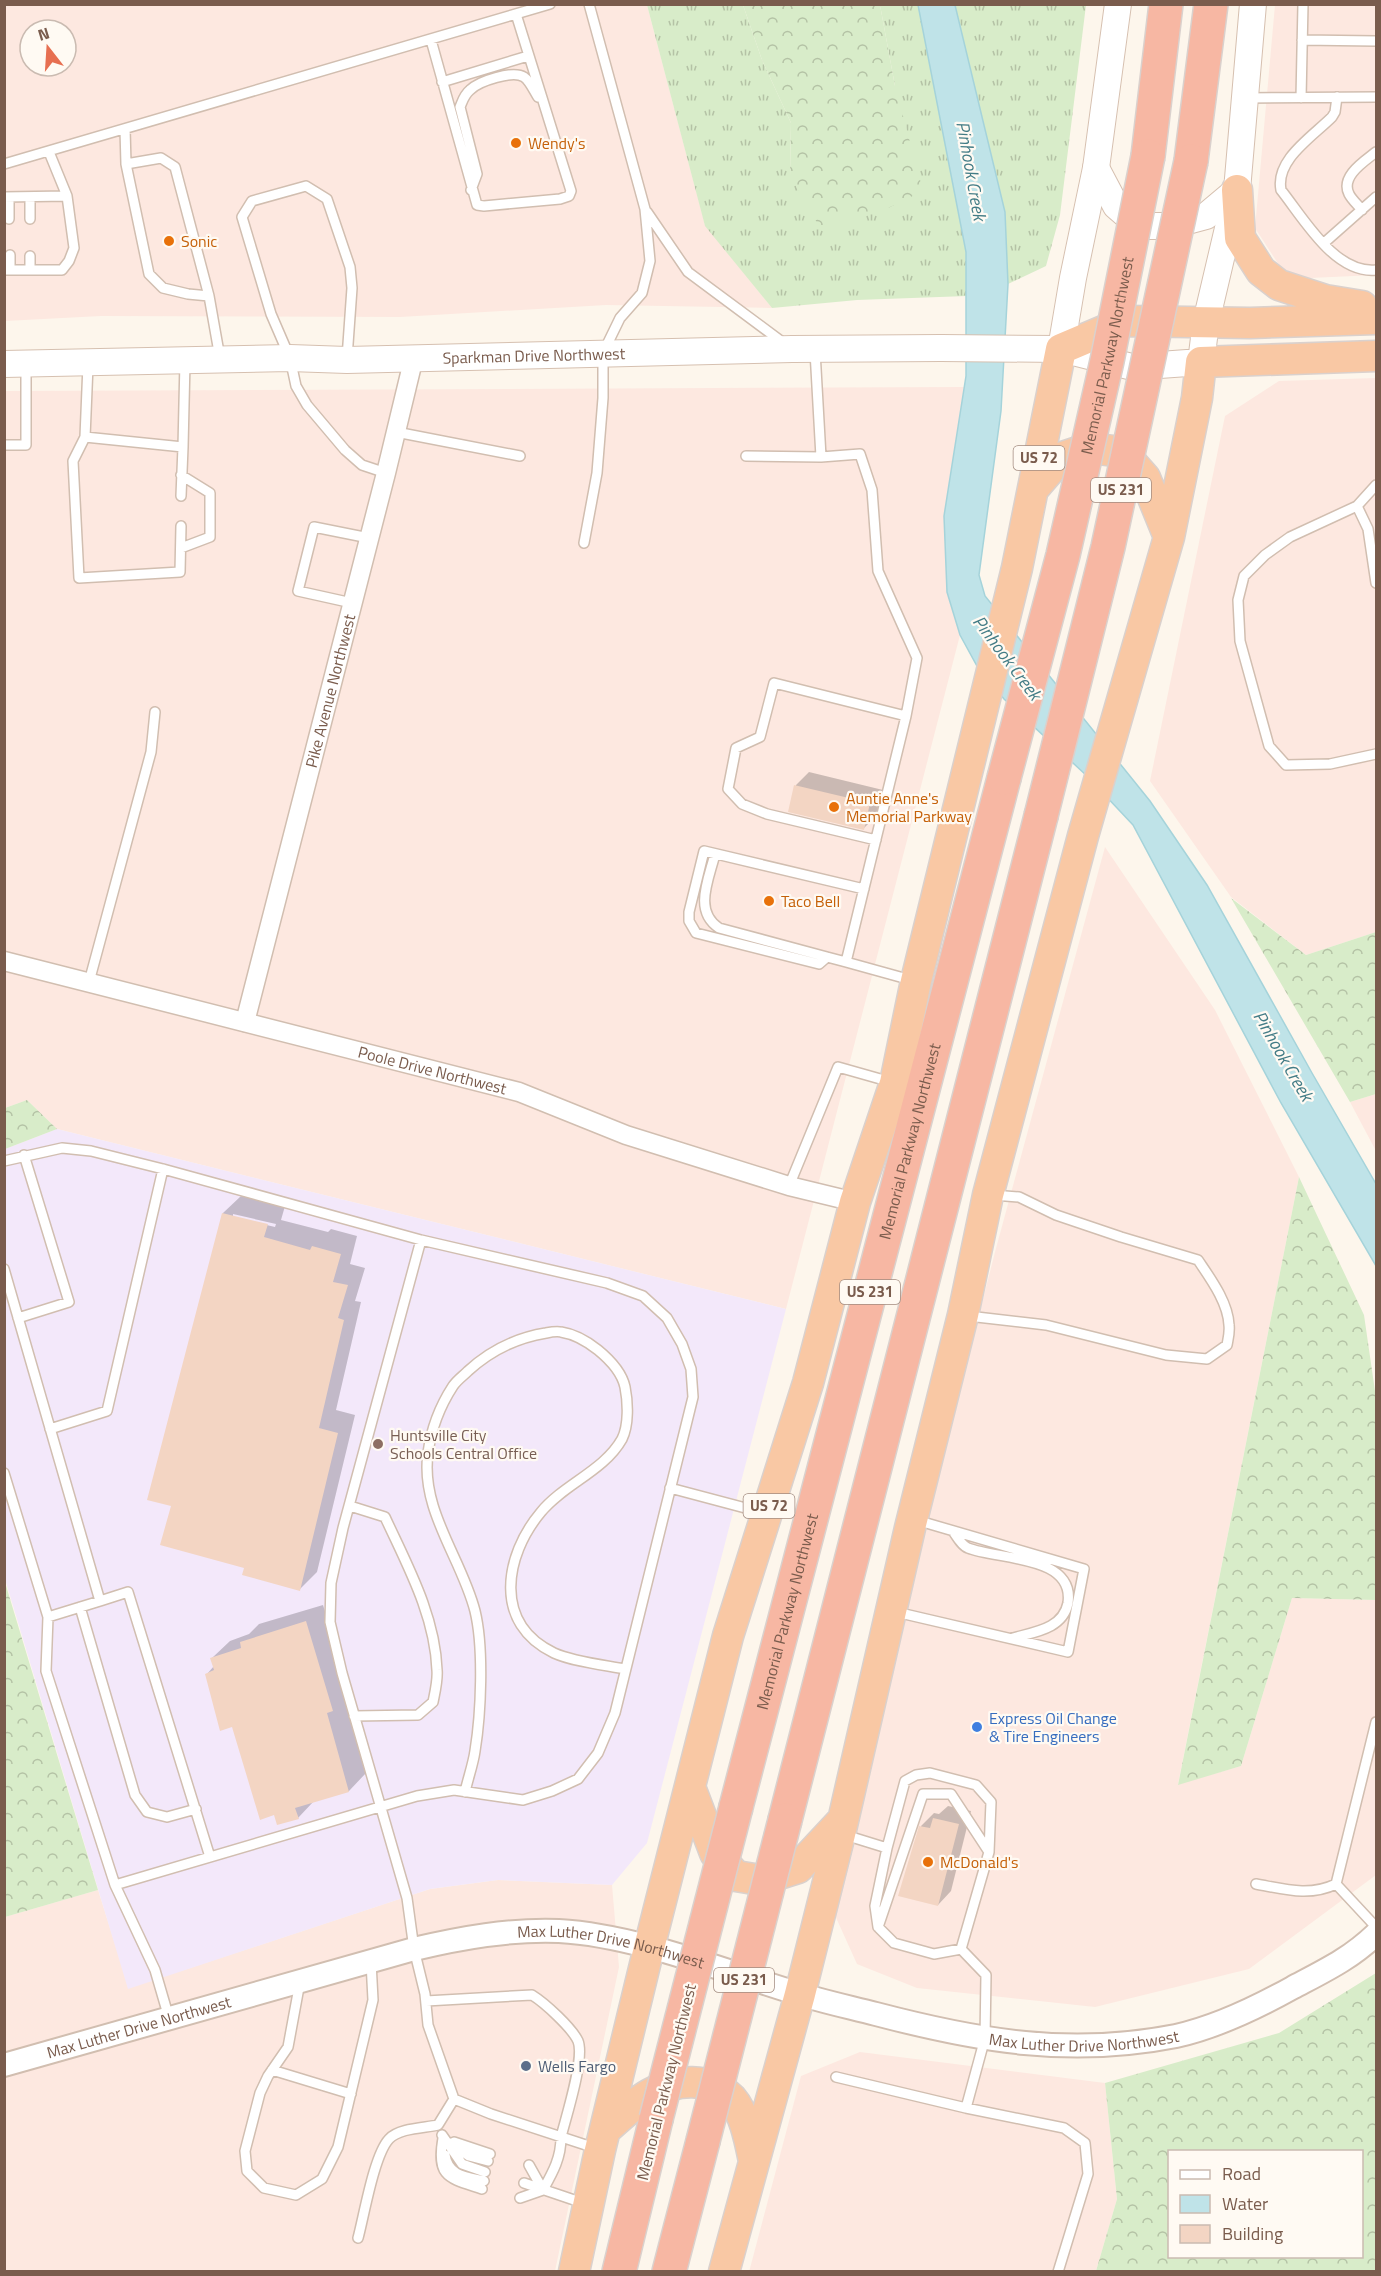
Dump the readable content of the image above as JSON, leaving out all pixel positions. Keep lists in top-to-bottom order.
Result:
{
  "streets": {
    "highway": [
      "Sparkman Drive Northwest",
      "Memorial Parkway Northwest",
      "US 72",
      "US 231"
    ],
    "street": ["Pike Avenue Northwest", "Poole Drive Northwest", "Max Luther Drive Northwest"]
  },
  "crossings": [
    ["Sparkman Drive Northwest", "US 72"],
    ["Sparkman Drive Northwest", "Pike Avenue Northwest"],
    ["US 72", "Poole Drive Northwest"],
    ["US 72", "Max Luther Drive Northwest"],
    ["Pike Avenue Northwest", "Poole Drive Northwest"]
  ],
  "water": ["Pinhook Creek"],
  "places": [
    "Wendy's",
    "Sonic",
    "Auntie Anne's Memorial Parkway",
    "Taco Bell",
    "Huntsville City Schools Central Office",
    "Express Oil Change & Tire Engineers",
    "McDonald's",
    "Wells Fargo"
  ],
  "legend": ["Road", "Water", "Building"],
  "north": "top"
}
